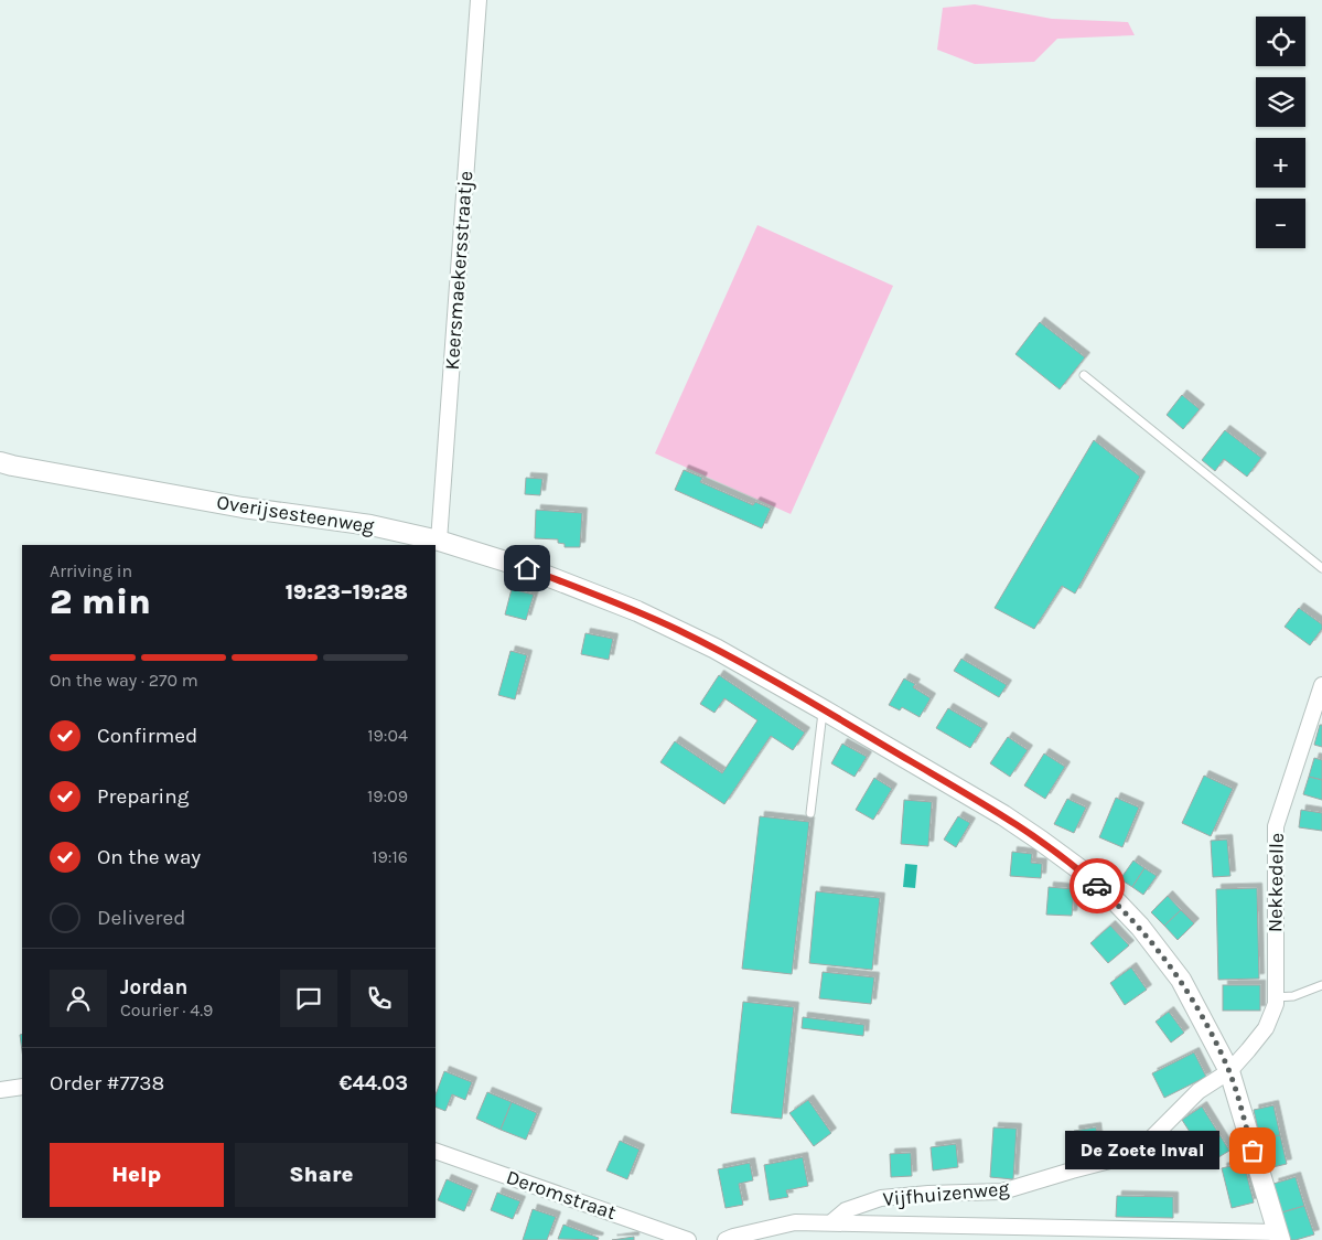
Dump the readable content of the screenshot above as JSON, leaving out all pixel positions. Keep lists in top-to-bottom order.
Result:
{
  "streets": {
    "street": [
      "Keersmaekersstraatje",
      "Overijsesteenweg",
      "Nekkedelle",
      "Vijfhuizenweg",
      "Deromstraat"
    ]
  },
  "crossings": [
    ["Keersmaekersstraatje", "Overijsesteenweg"],
    ["Overijsesteenweg", "Nekkedelle"],
    ["Overijsesteenweg", "Vijfhuizenweg"],
    ["Nekkedelle", "Vijfhuizenweg"]
  ],
  "places": ["De Zoete Inval"],
  "page": {
    "map_buttons": ["+", "−"],
    "heading": ["2 min", "Arriving in", "19:23–19:28"],
    "panel": [
      "Jordan",
      "Courier · 4.9",
      "Order #7738",
      "€44.03"
    ],
    "bar": "On the way · 270 m",
    "list": [
      ["Confirmed", "19:04"],
      ["Preparing", "19:09"],
      ["On the way", "19:16"],
      "Delivered"
    ],
    "bubble": "De Zoete Inval",
    "buttons": ["Help", "Share"]
  }
}
